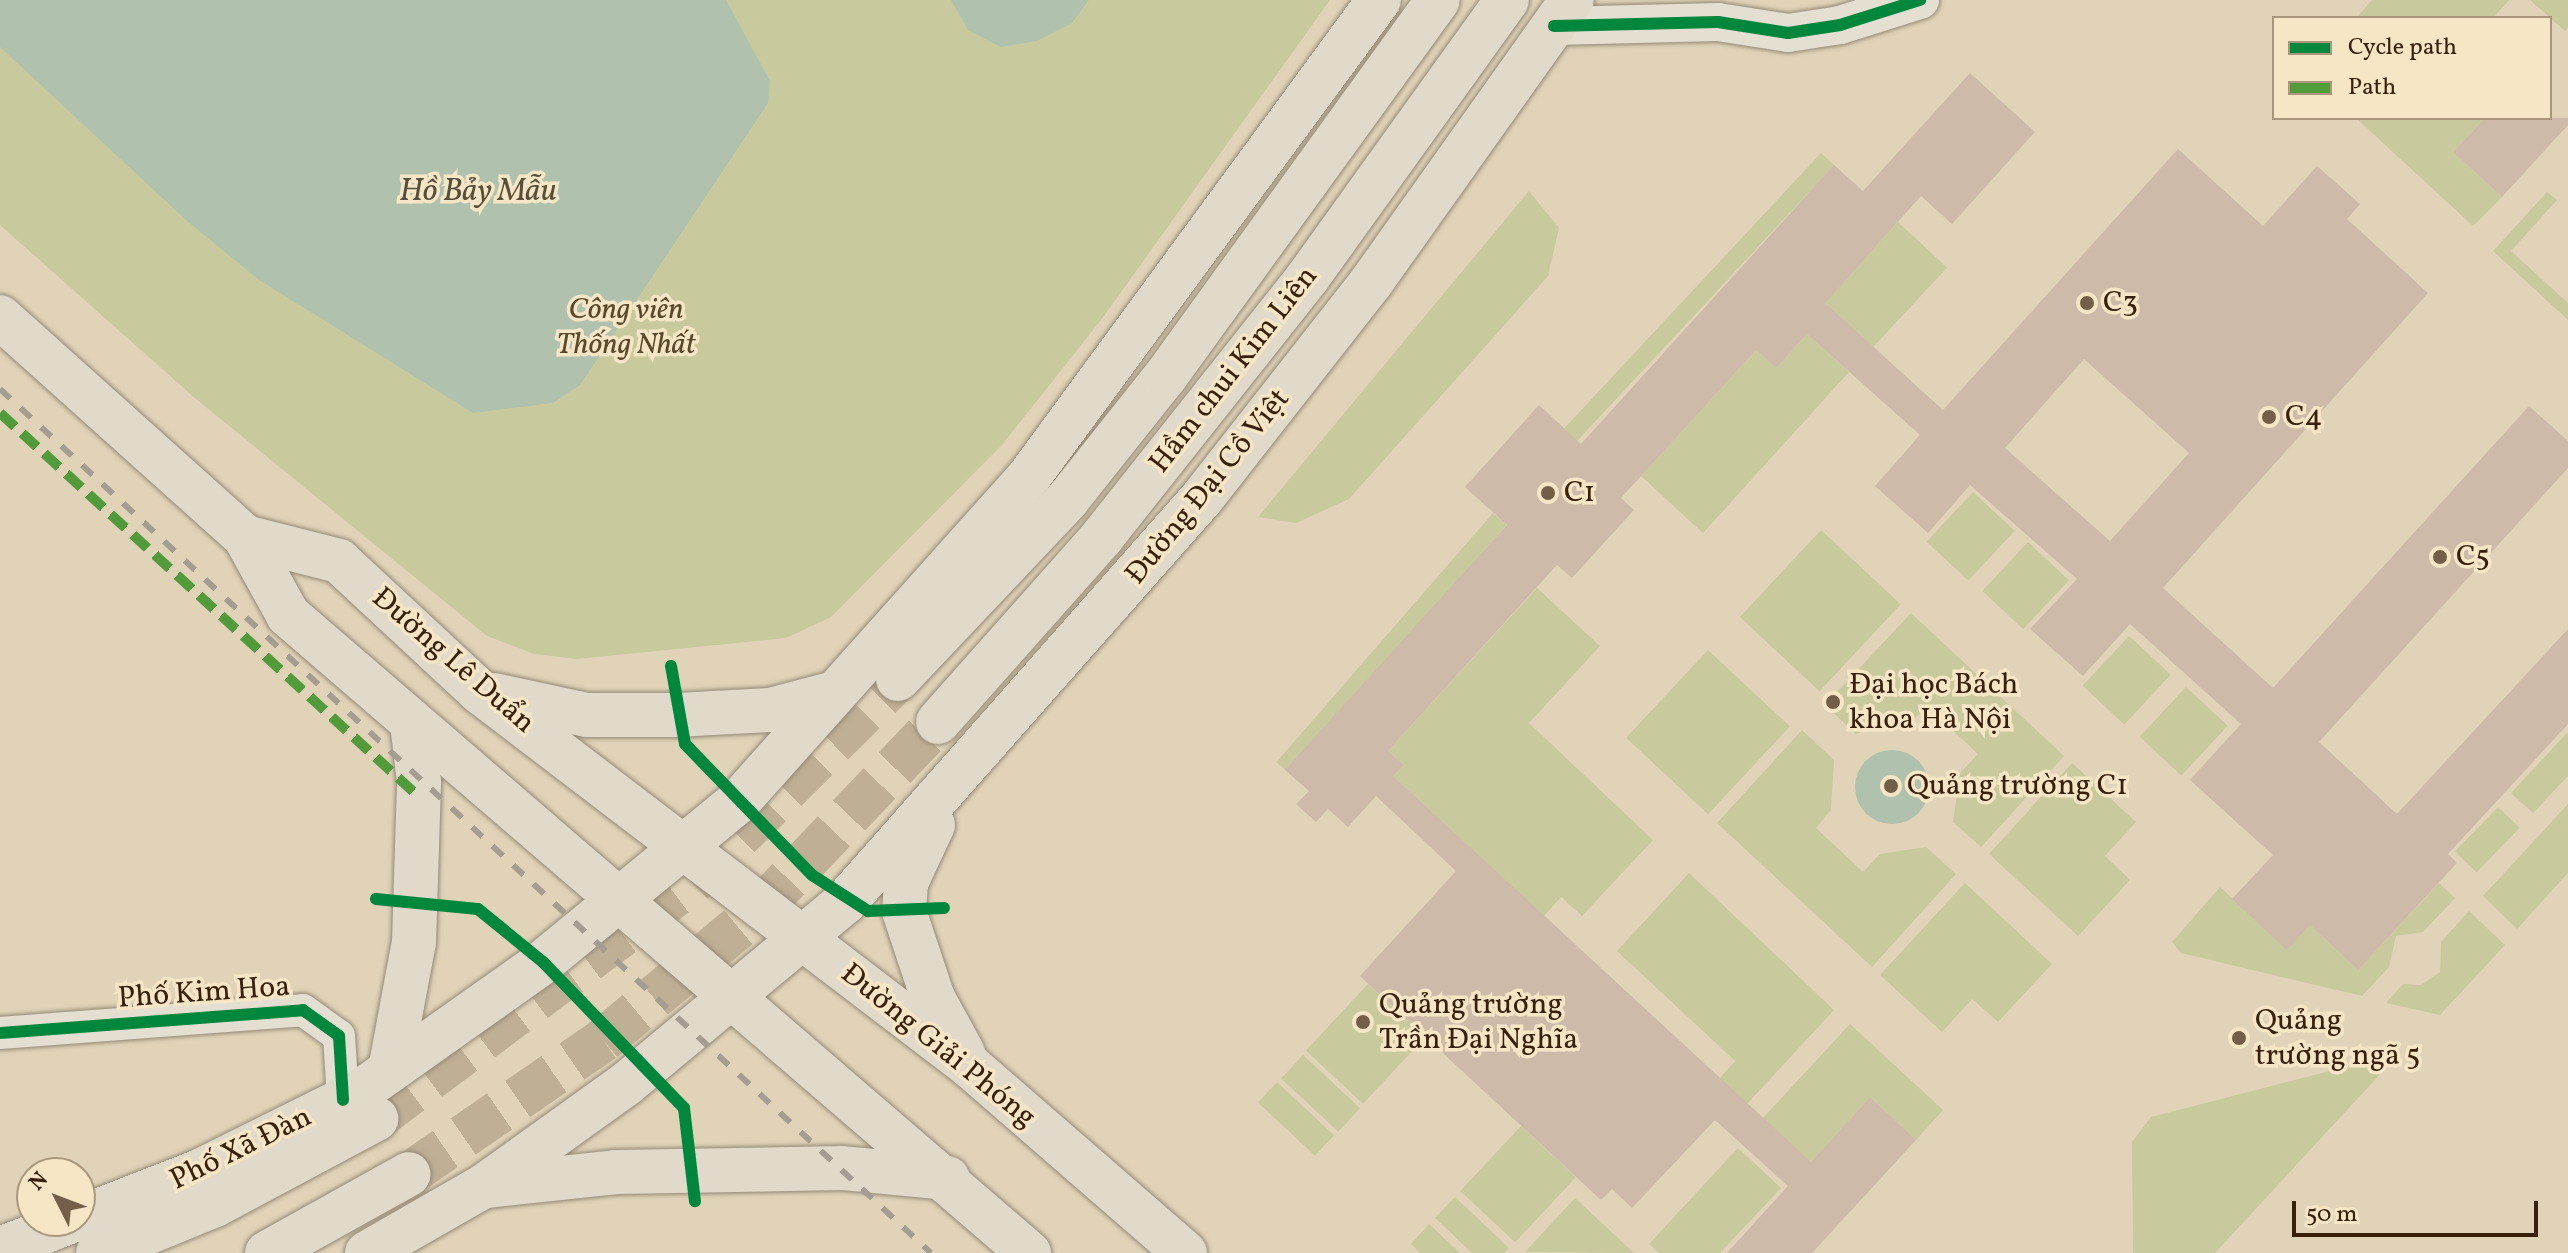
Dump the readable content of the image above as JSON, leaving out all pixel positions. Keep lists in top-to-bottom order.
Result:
{
  "streets": {
    "main road": [
      "Hầm chui Kim Liên",
      "Đường Đại Cồ Việt",
      "Đường Lê Duẩn",
      "Đường Giải Phóng",
      "Phố Xã Đàn"
    ],
    "street": ["Phố Kim Hoa"]
  },
  "crossings": [
    ["Đường Đại Cồ Việt", "Đường Giải Phóng"],
    ["Đường Lê Duẩn", "Đường Giải Phóng"],
    ["Đường Lê Duẩn", "Phố Xã Đàn"],
    ["Phố Kim Hoa", "Phố Xã Đàn"],
    ["Đường Giải Phóng", "Phố Xã Đàn"]
  ],
  "water": ["Hồ Bảy Mẫu"],
  "parks": ["Công viên Thống Nhất"],
  "places": [
    "C3",
    "C4",
    "C1",
    "C5",
    "Đại học Bách khoa Hà Nội",
    "Quảng trường C1",
    "Quảng trường Trần Đại Nghĩa",
    "Quảng trường ngã 5"
  ],
  "legend": ["Cycle path", "Path"],
  "scale_bar": "50 m",
  "north": "top left"
}
